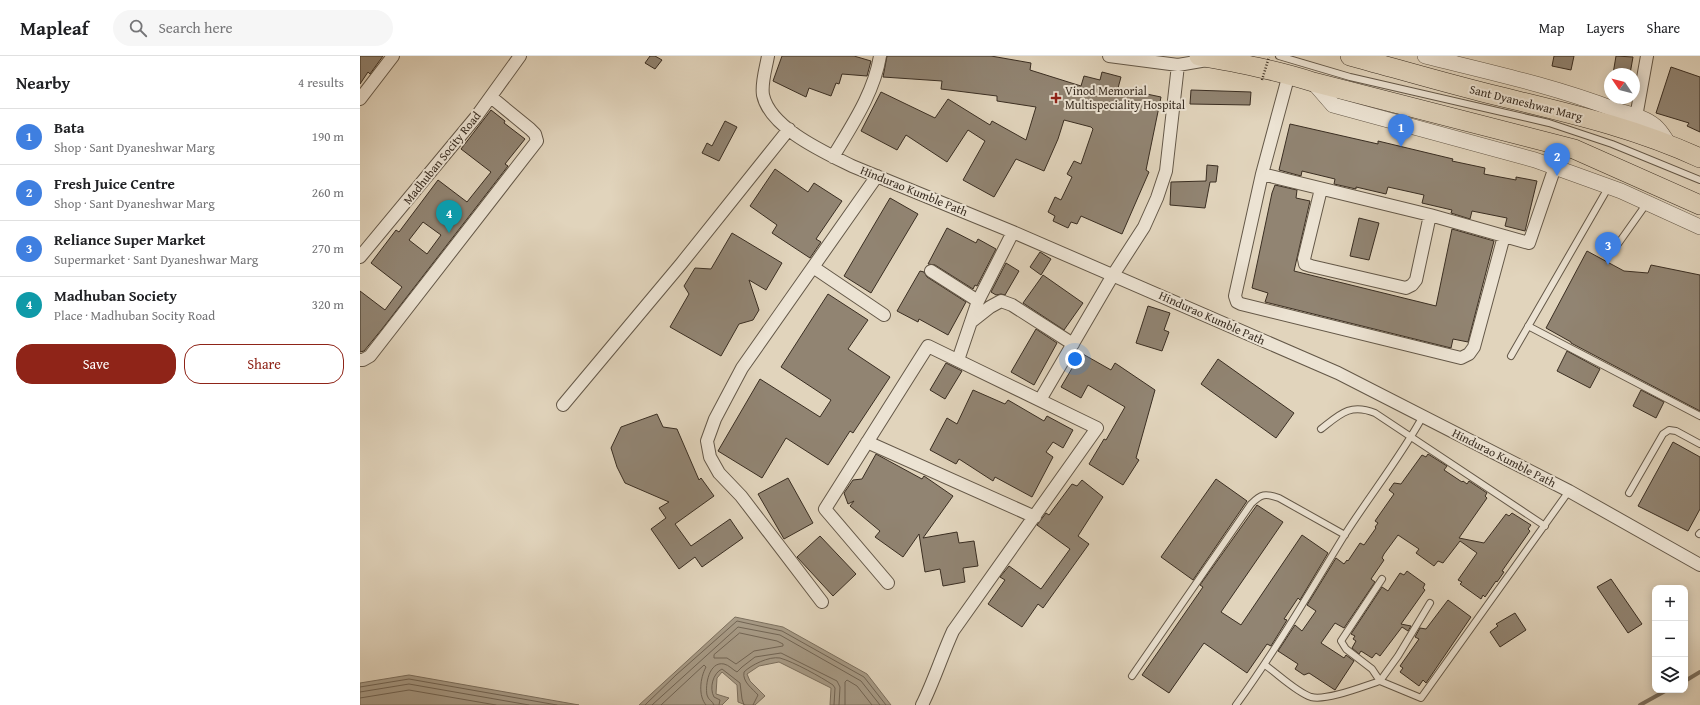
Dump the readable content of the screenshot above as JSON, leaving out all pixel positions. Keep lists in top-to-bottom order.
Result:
{
  "streets": {
    "main road": ["Sant Dyaneshwar Marg"],
    "street": ["Madhuban Socity Road", "Hindurao Kumble Path"]
  },
  "places": {
    "health": ["Vinod Memorial Multispeciality Hospital"]
  },
  "north": "top left",
  "page": {
    "header": "Mapleaf",
    "search": "Search here",
    "nav": ["Map", "Layers", "Share"],
    "heading": ["Nearby", "4 results"],
    "list": [
      {
        "mark": "1",
        "name": "Bata",
        "note": "Shop · Sant Dyaneshwar Marg",
        "value": "190 m"
      },
      {
        "mark": "2",
        "name": "Fresh Juice Centre",
        "note": "Shop · Sant Dyaneshwar Marg",
        "value": "260 m"
      },
      {
        "mark": "3",
        "name": "Reliance Super Market",
        "note": "Supermarket · Sant Dyaneshwar Marg",
        "value": "270 m"
      },
      {
        "mark": "4",
        "name": "Madhuban Society",
        "note": "Place · Madhuban Socity Road",
        "value": "320 m"
      }
    ],
    "pins": [
      "1",
      "2",
      "4",
      "3"
    ],
    "buttons": ["Save", "Share"],
    "map_buttons": ["+", "−"]
  }
}
